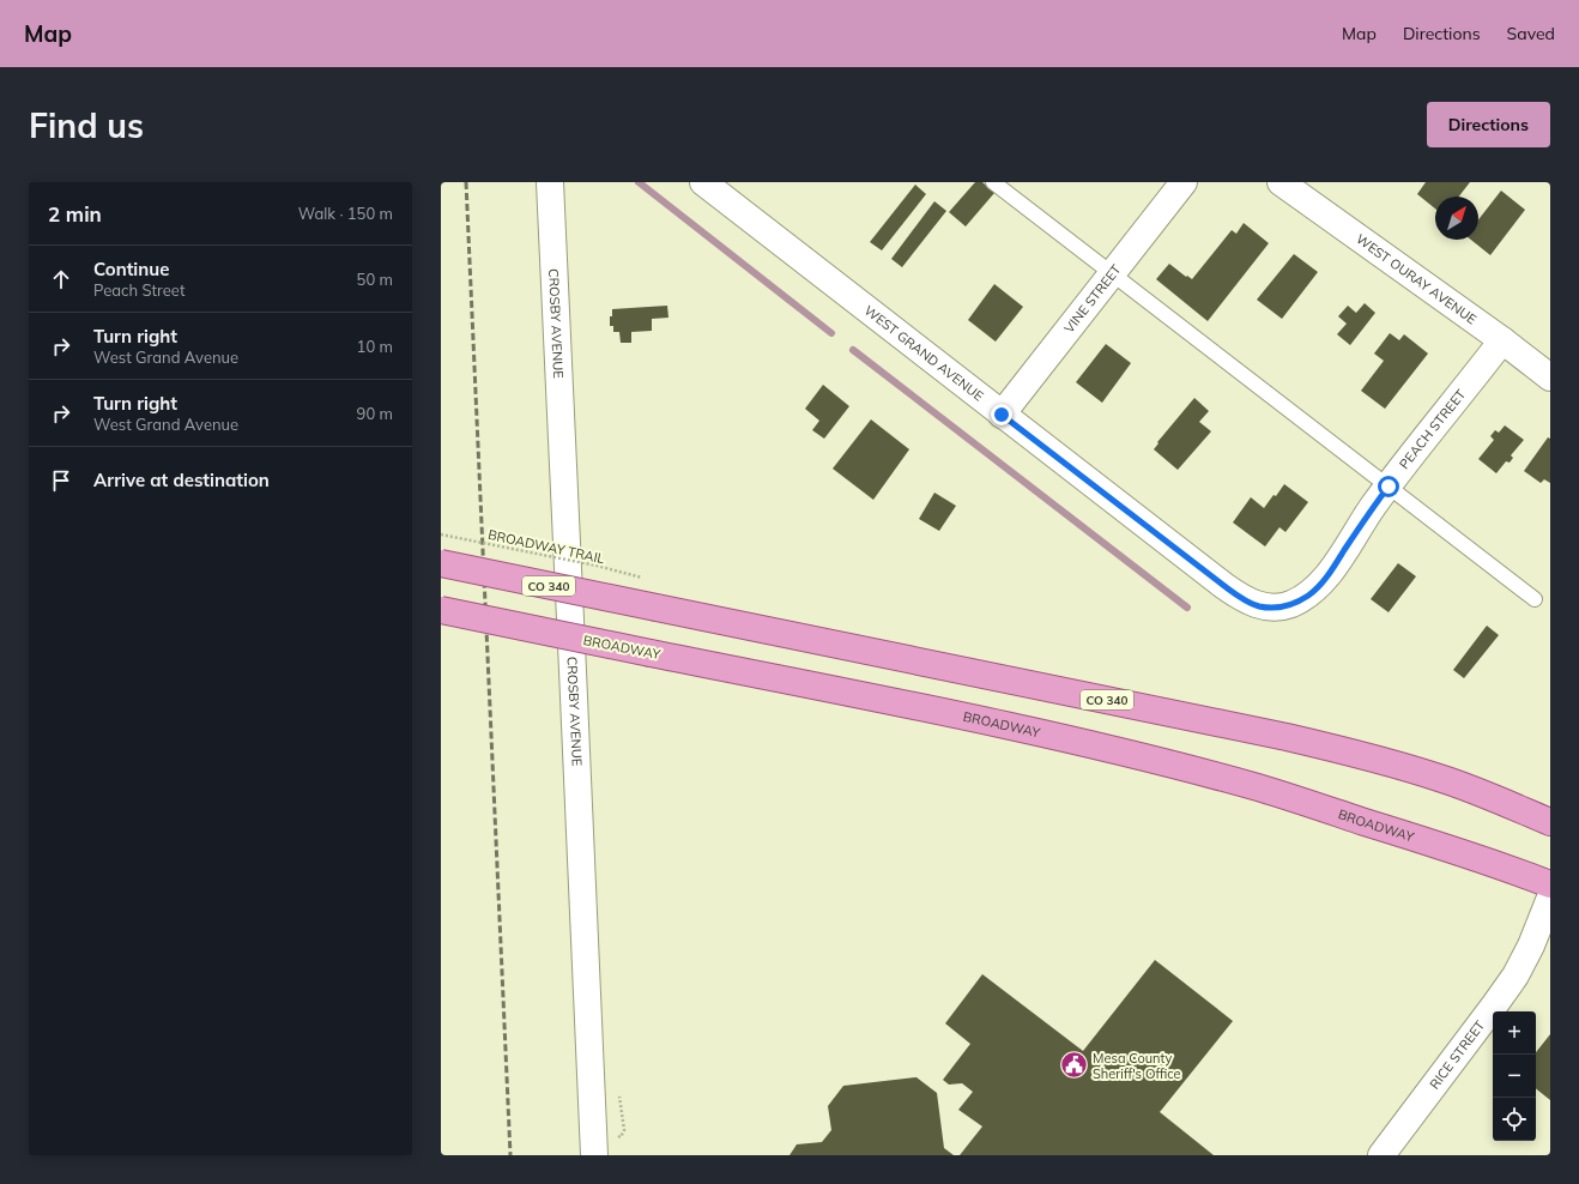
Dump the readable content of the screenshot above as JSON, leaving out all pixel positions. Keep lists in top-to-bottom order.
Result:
{
  "streets": {
    "main road": ["CO 340", "BROADWAY"],
    "street": [
      "WEST OURAY AVENUE",
      "VINE STREET",
      "CROSBY AVENUE",
      "WEST GRAND AVENUE",
      "PEACH STREET",
      "RICE STREET"
    ],
    "path": ["BROADWAY TRAIL"]
  },
  "crossings": [
    ["WEST OURAY AVENUE", "PEACH STREET"],
    ["VINE STREET", "WEST GRAND AVENUE"],
    ["WEST GRAND AVENUE", "PEACH STREET"]
  ],
  "places": {
    "public building": ["Mesa County Sheriff's Office"]
  },
  "north": "top right",
  "page": {
    "header": "Map",
    "nav": ["Map", "Directions", "Saved"],
    "buttons": "Directions",
    "title": "Find us",
    "heading": ["2 min", "Walk · 150 m"],
    "list": [
      ["Continue", "Peach Street", "50 m"],
      ["Turn right", "West Grand Avenue", "10 m"],
      ["Turn right", "West Grand Avenue", "90 m"],
      "Arrive at destination"
    ],
    "map_buttons": ["+", "−"]
  }
}
